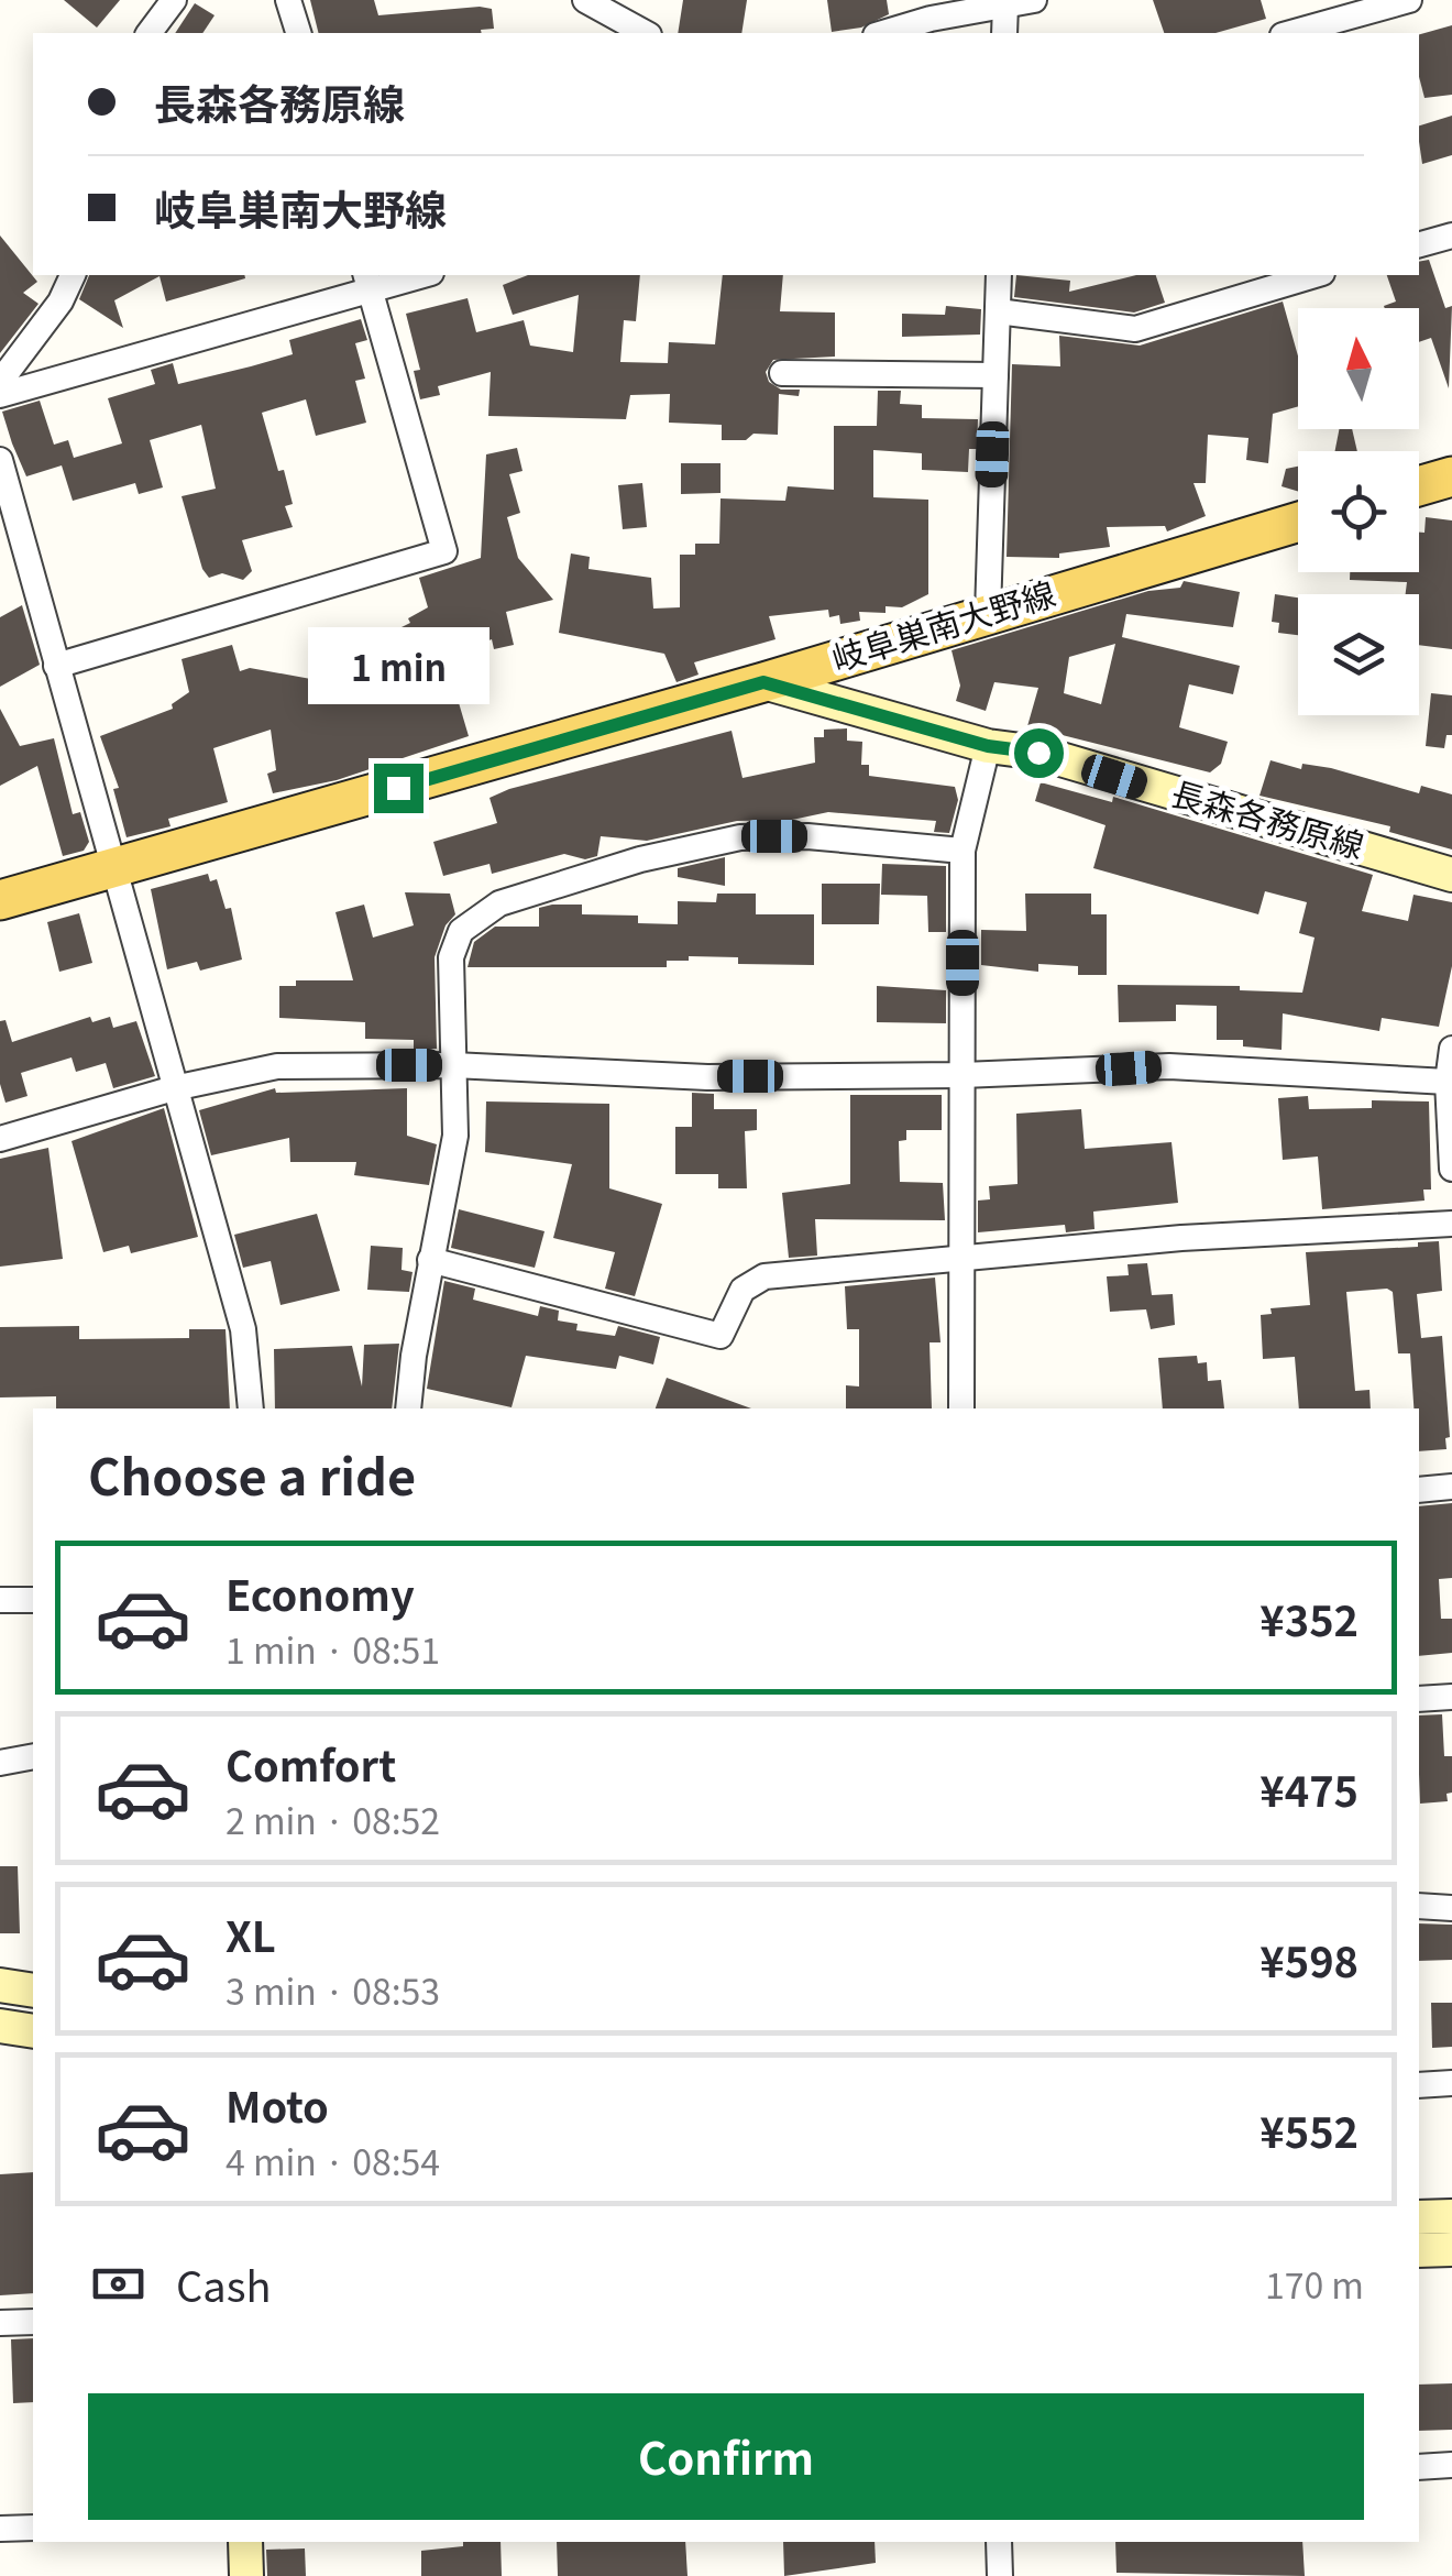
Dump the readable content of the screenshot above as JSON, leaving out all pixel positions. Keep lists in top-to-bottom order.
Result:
{
  "streets": {
    "main road": ["岐阜巣南大野線", "長森各務原線"]
  },
  "crossings": [
    ["岐阜巣南大野線", "長森各務原線"]
  ],
  "north": "top",
  "page": {
    "banner": ["長森各務原線", "岐阜巣南大野線"],
    "bubble": "1 min",
    "heading": "Choose a ride",
    "list": [
      {
        "name": "Economy",
        "note": "1 min · 08:51",
        "value": "¥352"
      },
      {
        "name": "Comfort",
        "note": "2 min · 08:52",
        "value": "¥475"
      },
      {
        "name": "XL",
        "note": "3 min · 08:53",
        "value": "¥598"
      },
      {
        "name": "Moto",
        "note": "4 min · 08:54",
        "value": "¥552"
      }
    ],
    "pay": ["Cash", "170 m"],
    "buttons": "Confirm"
  }
}
